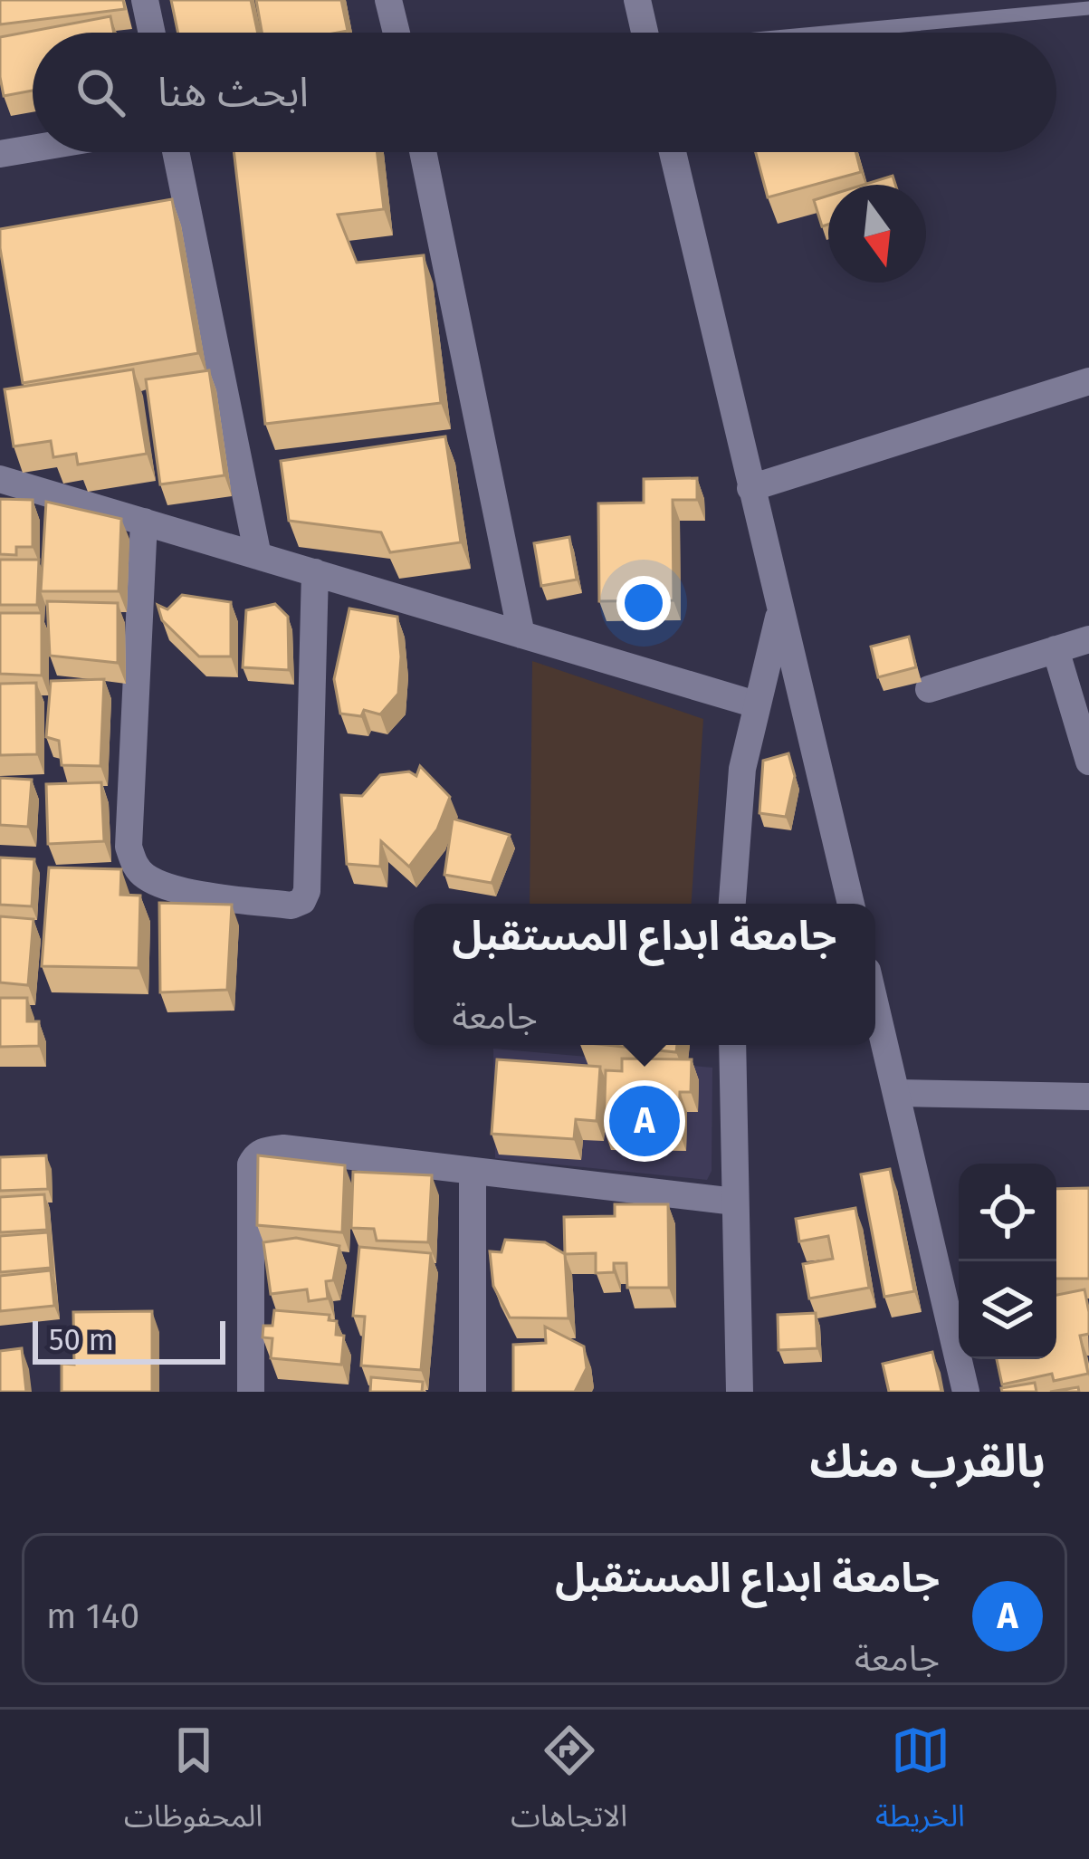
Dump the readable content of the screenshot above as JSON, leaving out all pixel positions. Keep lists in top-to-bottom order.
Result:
{
  "scale_bar": "50 m",
  "north": "bottom",
  "page": {
    "search": "ابحث هنا",
    "popup": ["جامعة ابداع المستقبل", "جامعة"],
    "pins": "A",
    "scale": "50 m",
    "heading": "بالقرب منك",
    "list": [
      {
        "mark": "A",
        "name": "جامعة ابداع المستقبل",
        "note": "جامعة",
        "value": "140 m"
      }
    ],
    "nav": ["الخريطة", "الاتجاهات", "المحفوظات"]
  }
}
